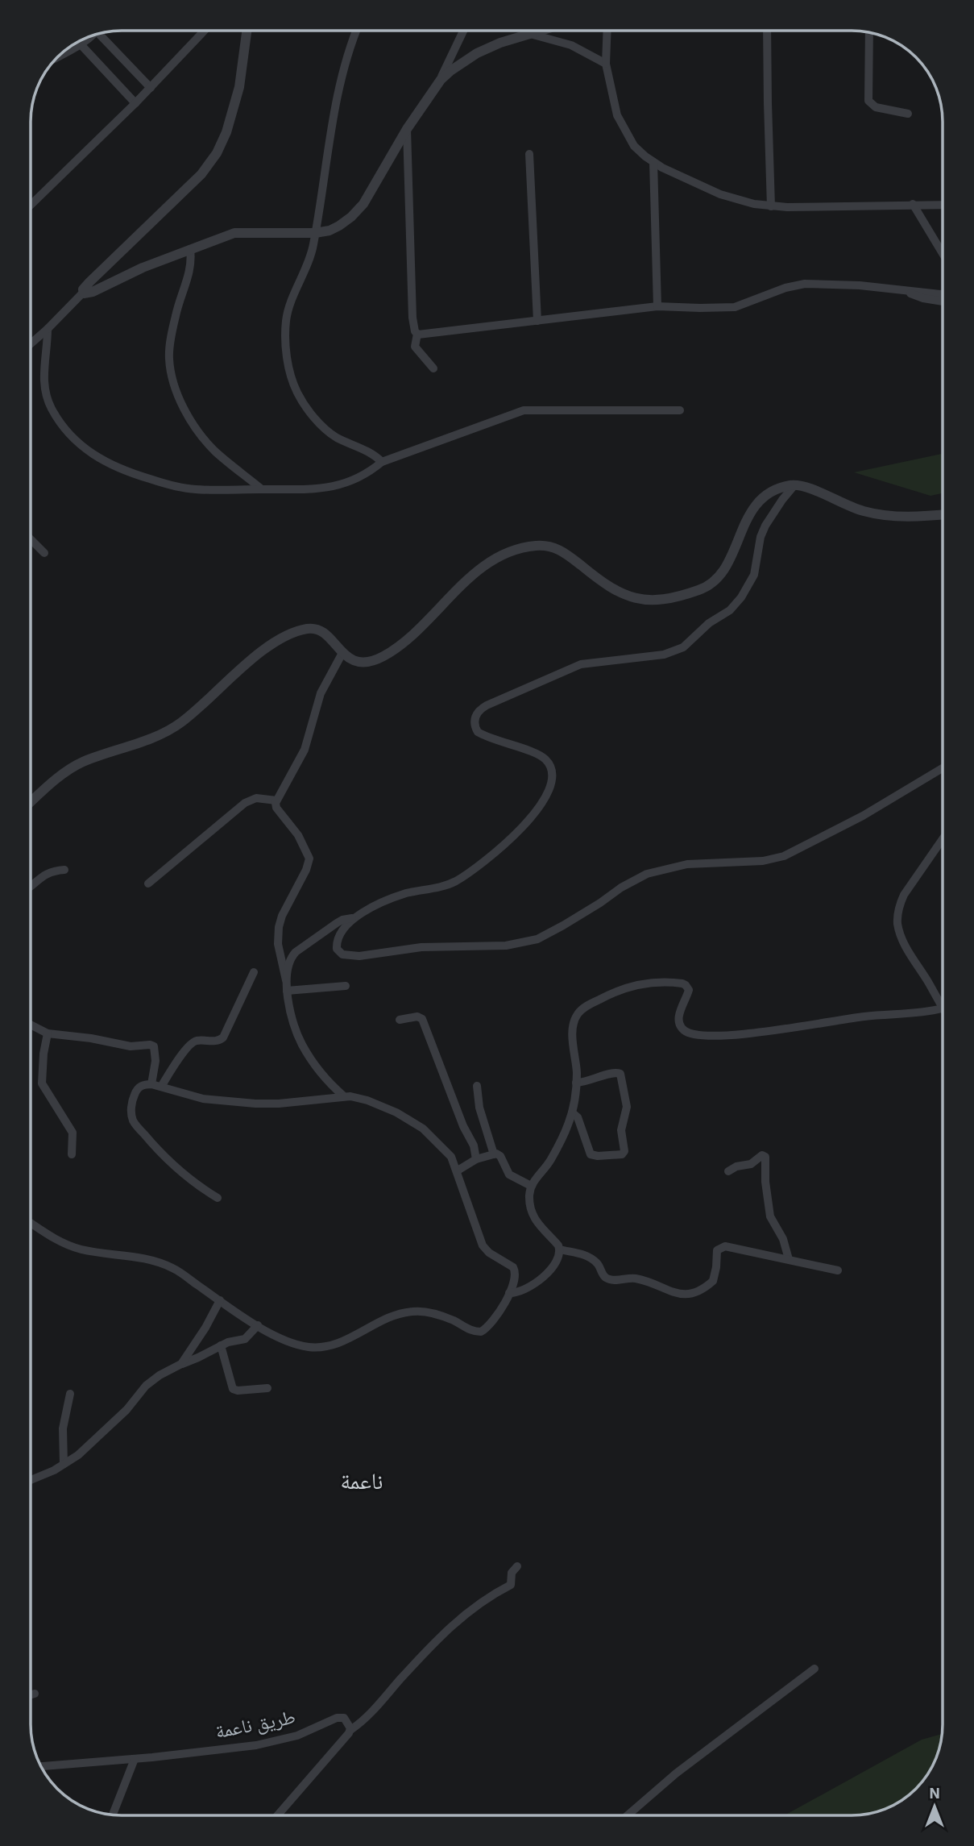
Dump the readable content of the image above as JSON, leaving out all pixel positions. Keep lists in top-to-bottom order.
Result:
{
  "streets": {
    "street": ["طريق ناعمة"]
  },
  "districts": ["ناعمة"],
  "north": "top"
}
